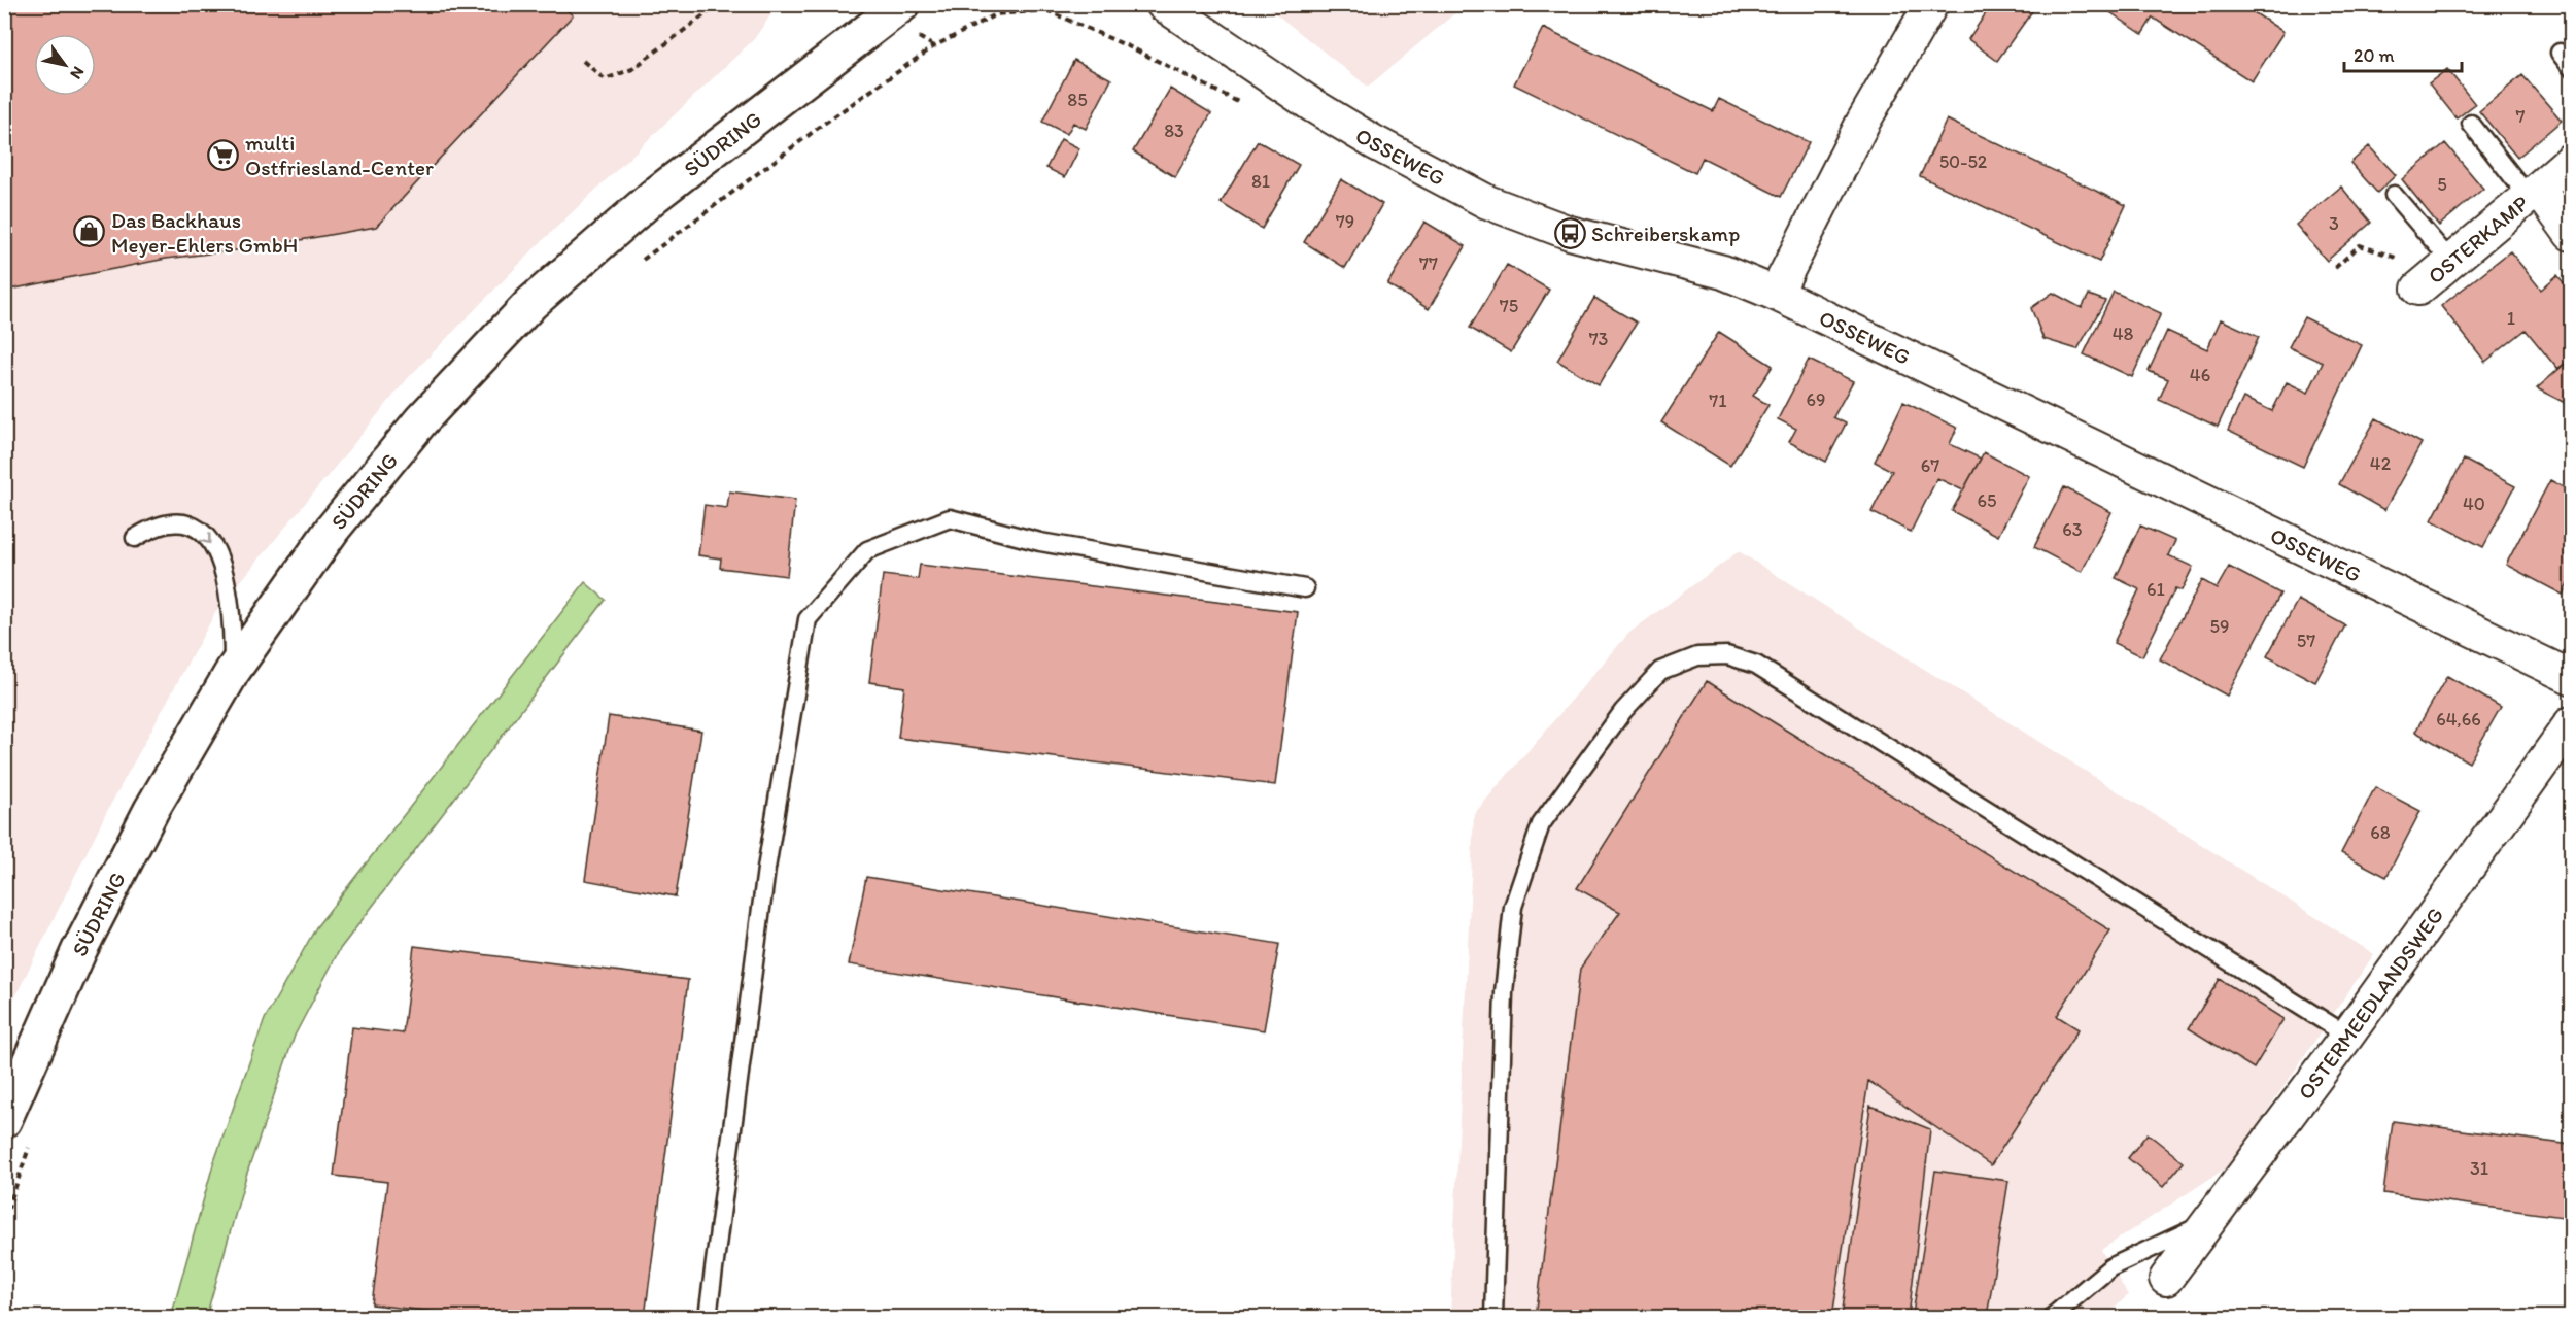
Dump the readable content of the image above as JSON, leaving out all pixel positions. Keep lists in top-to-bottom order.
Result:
{
  "streets": {
    "main road": ["SÜDRING"],
    "street": ["OSSEWEG", "OSTERKAMP", "OSTERMEEDLANDSWEG"]
  },
  "places": {
    "supermarket": ["multi Ostfriesland-Center"],
    "shop": ["Das Backhaus Meyer-Ehlers GmbH"],
    "bus stop": ["Schreiberskamp"]
  },
  "house_numbers": [
    "85",
    "7",
    "83",
    "50-52",
    "81",
    "5",
    "79",
    "3",
    "77",
    "75",
    "1",
    "48",
    "73",
    "46",
    "69",
    "71",
    "42",
    "67",
    "65",
    "40",
    "63",
    "61",
    "59",
    "57",
    "64,66",
    "68",
    "31"
  ],
  "scale_bar": "20 m",
  "north": "bottom right"
}
